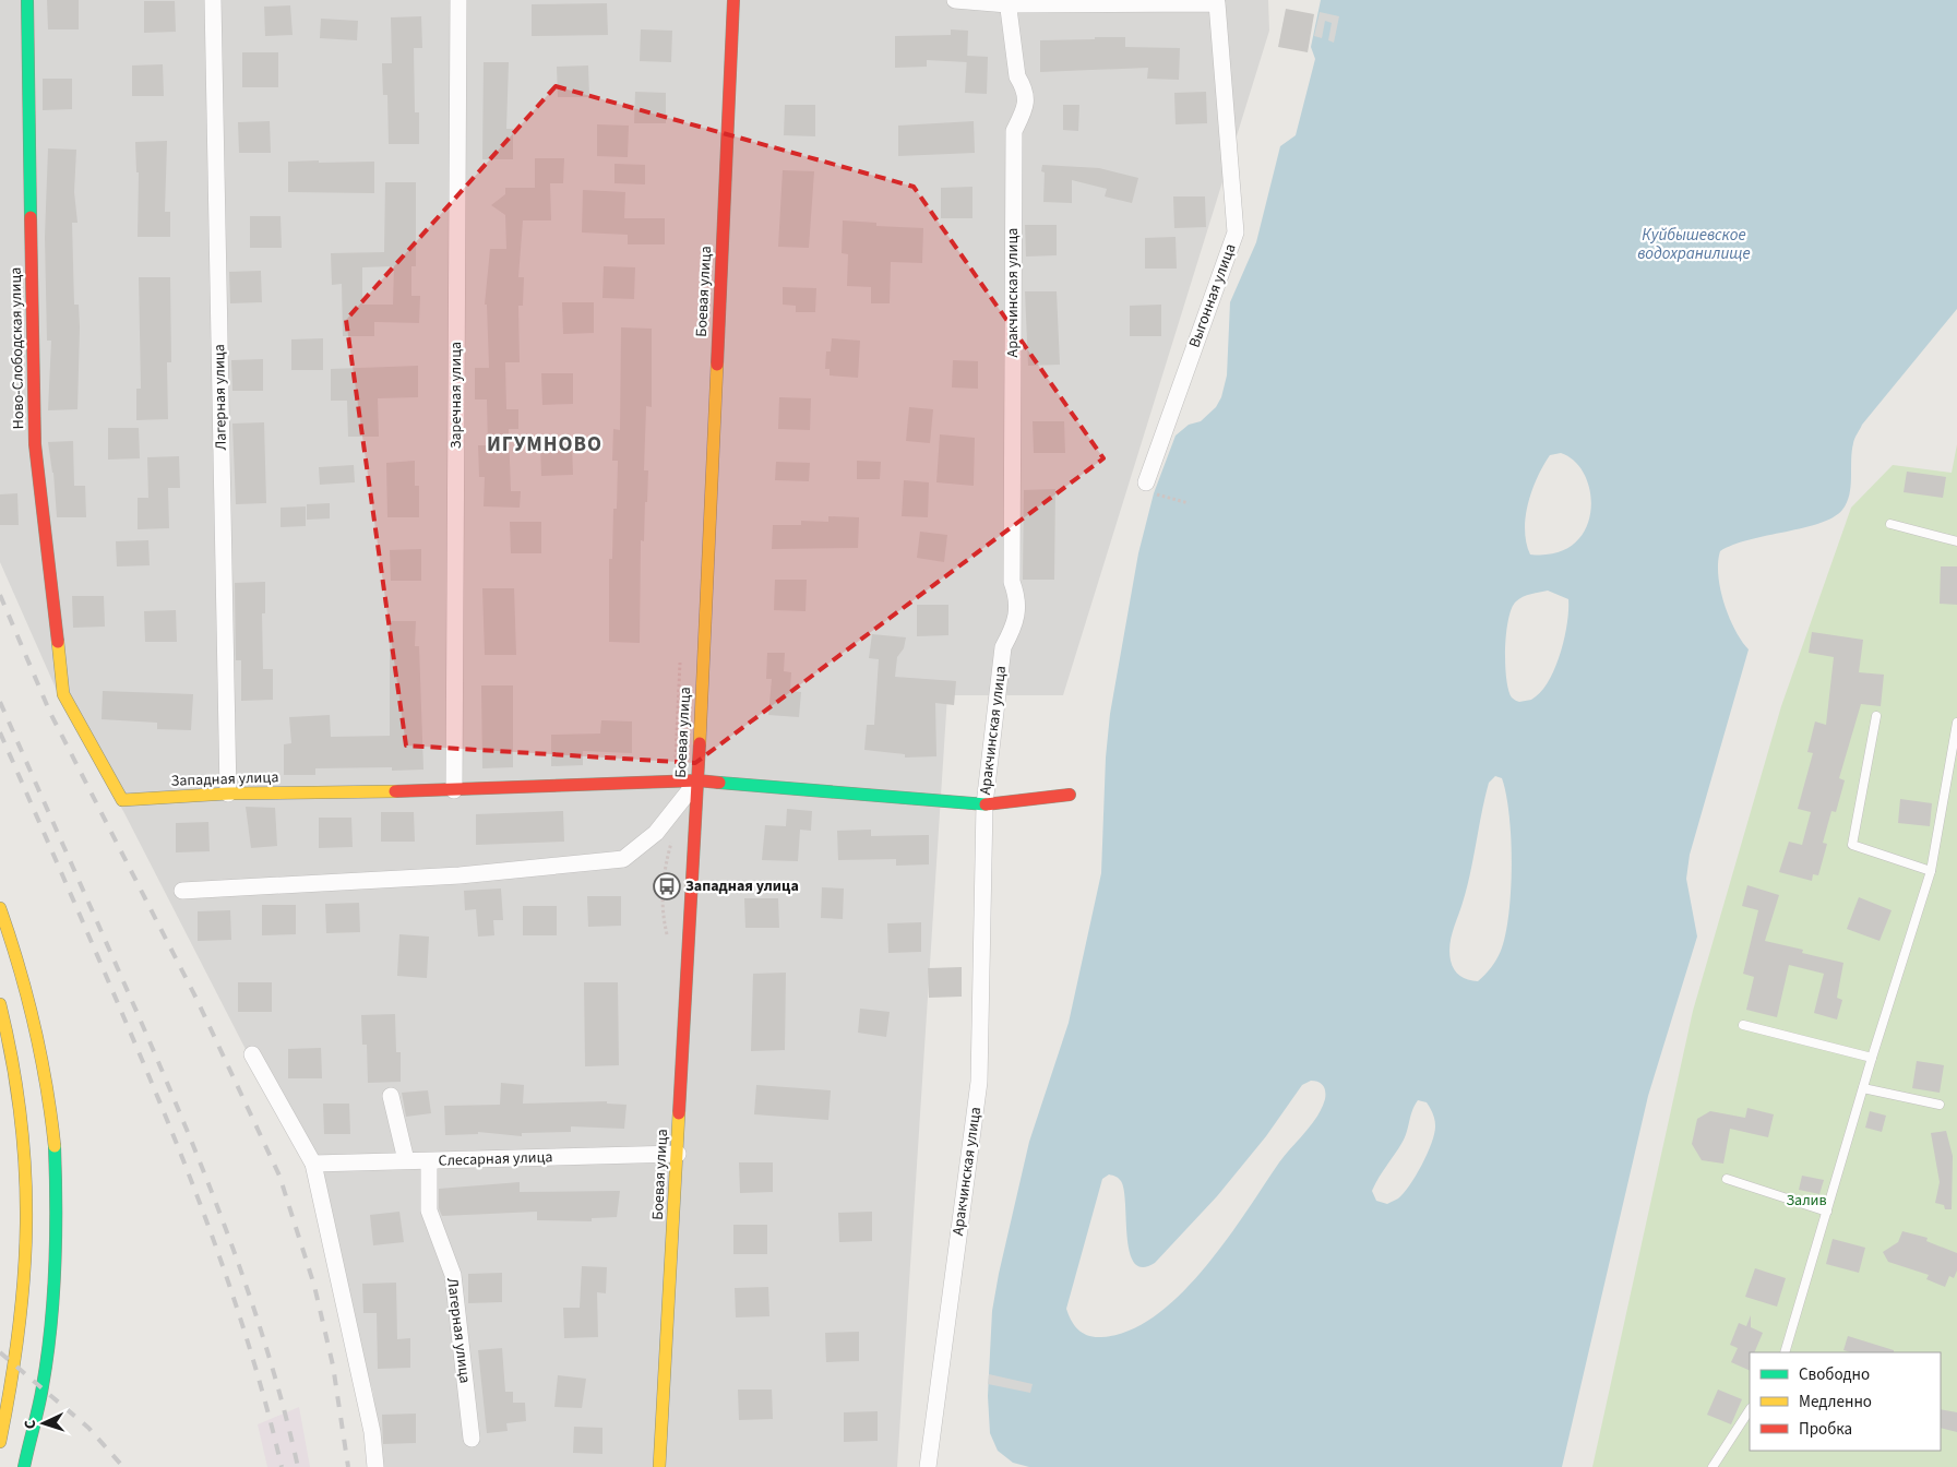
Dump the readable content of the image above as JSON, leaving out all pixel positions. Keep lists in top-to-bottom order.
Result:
{
  "streets": {
    "main road": ["Боевая улица", "Ново-Слободская улица", "Западная улица"],
    "street": [
      "Аракчинская улица",
      "Выгонная улица",
      "Заречная улица",
      "Лагерная улица",
      "Слесарная улица"
    ]
  },
  "crossings": [
    ["Боевая улица", "Западная улица"],
    ["Боевая улица", "Слесарная улица"],
    ["Аракчинская улица", "Выгонная улица"],
    ["Аракчинская улица", "Западная улица"],
    ["Ново-Слободская улица", "Западная улица"],
    ["Заречная улица", "Западная улица"],
    ["Лагерная улица", "Западная улица"],
    ["Лагерная улица", "Слесарная улица"]
  ],
  "districts": ["ИГУМНОВО"],
  "water": ["Куйбышевское водохранилище"],
  "parks": ["Залив"],
  "places": {
    "bus stop": ["Западная улица"]
  },
  "legend": ["Свободно", "Медленно", "Пробка"],
  "north": "left"
}
